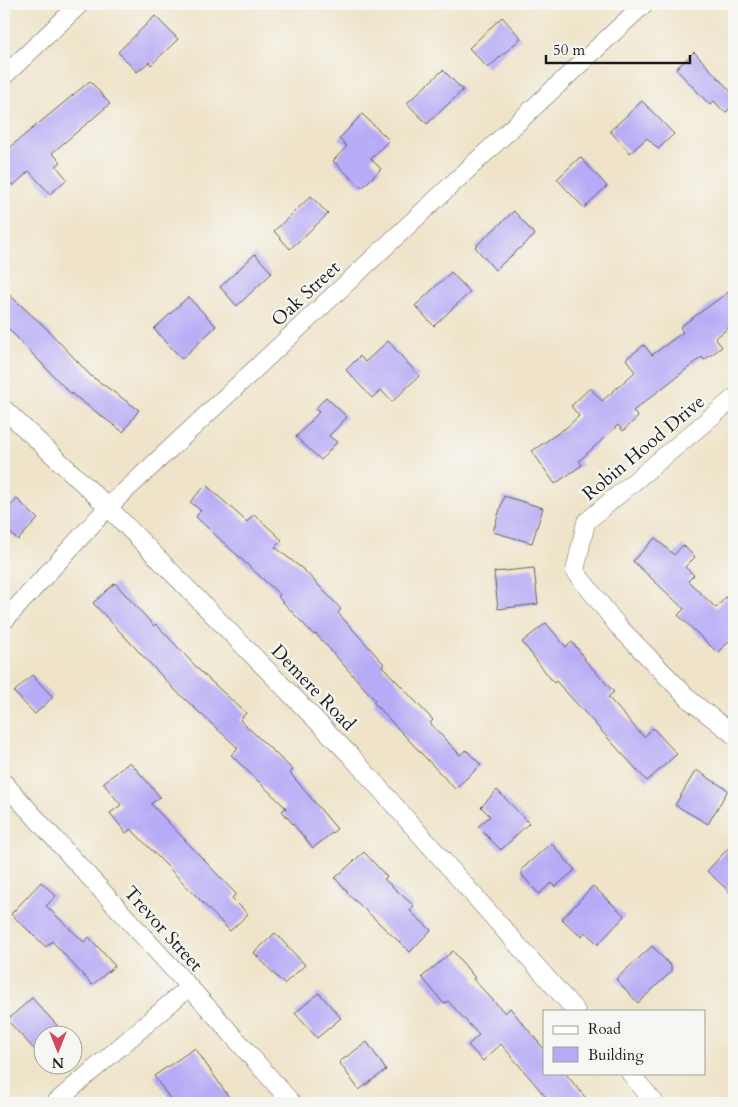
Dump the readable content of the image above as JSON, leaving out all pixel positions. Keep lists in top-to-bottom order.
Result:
{
  "streets": {
    "street": [
      "Oak Street",
      "Robin Hood Drive",
      "Demere Road",
      "Trevor Street"
    ]
  },
  "crossings": [
    ["Oak Street", "Demere Road"]
  ],
  "legend": ["Road", "Building"],
  "scale_bar": "50 m",
  "north": "bottom"
}
